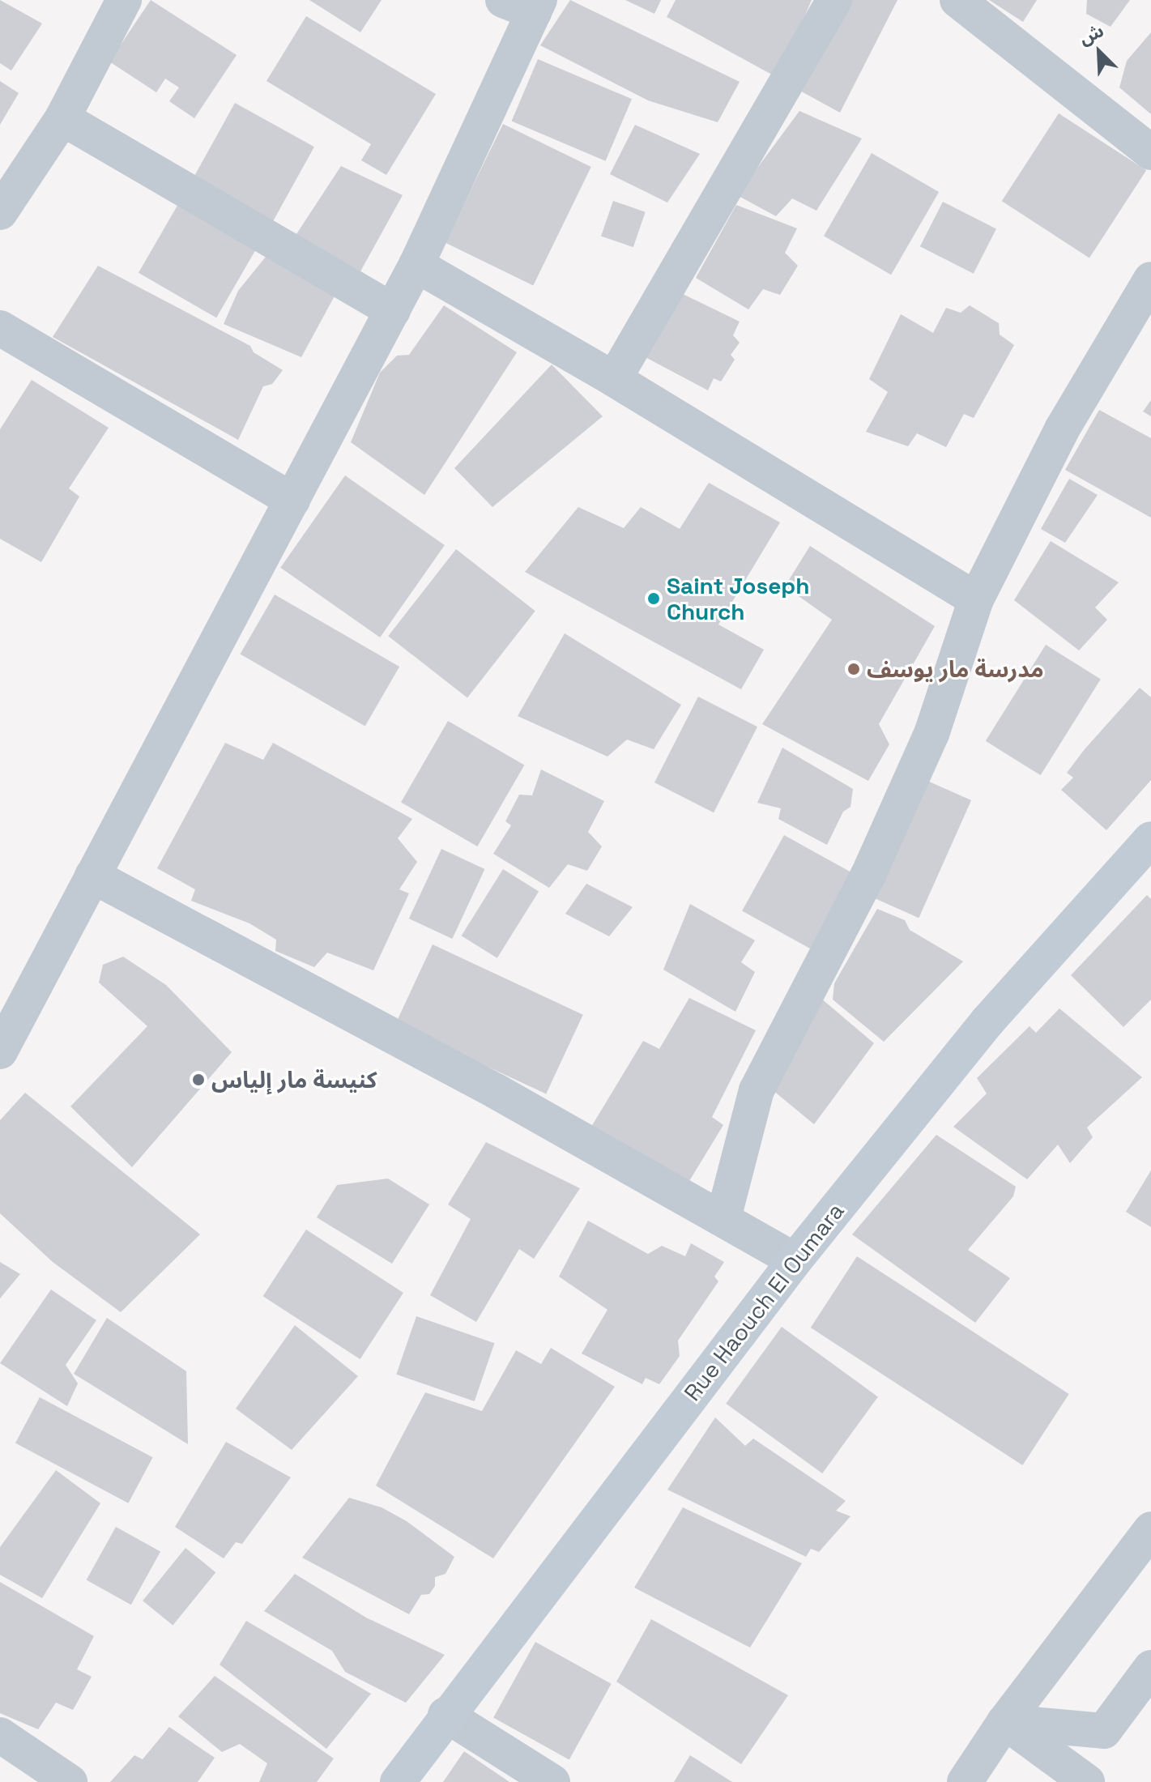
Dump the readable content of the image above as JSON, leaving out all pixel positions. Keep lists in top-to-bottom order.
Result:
{
  "streets": {
    "main road": ["Rue Haouch El Oumara"]
  },
  "places": ["Saint Joseph Church", "مدرسة مار يوسف", "كنيسة مار إلياس"],
  "north": "top left"
}
